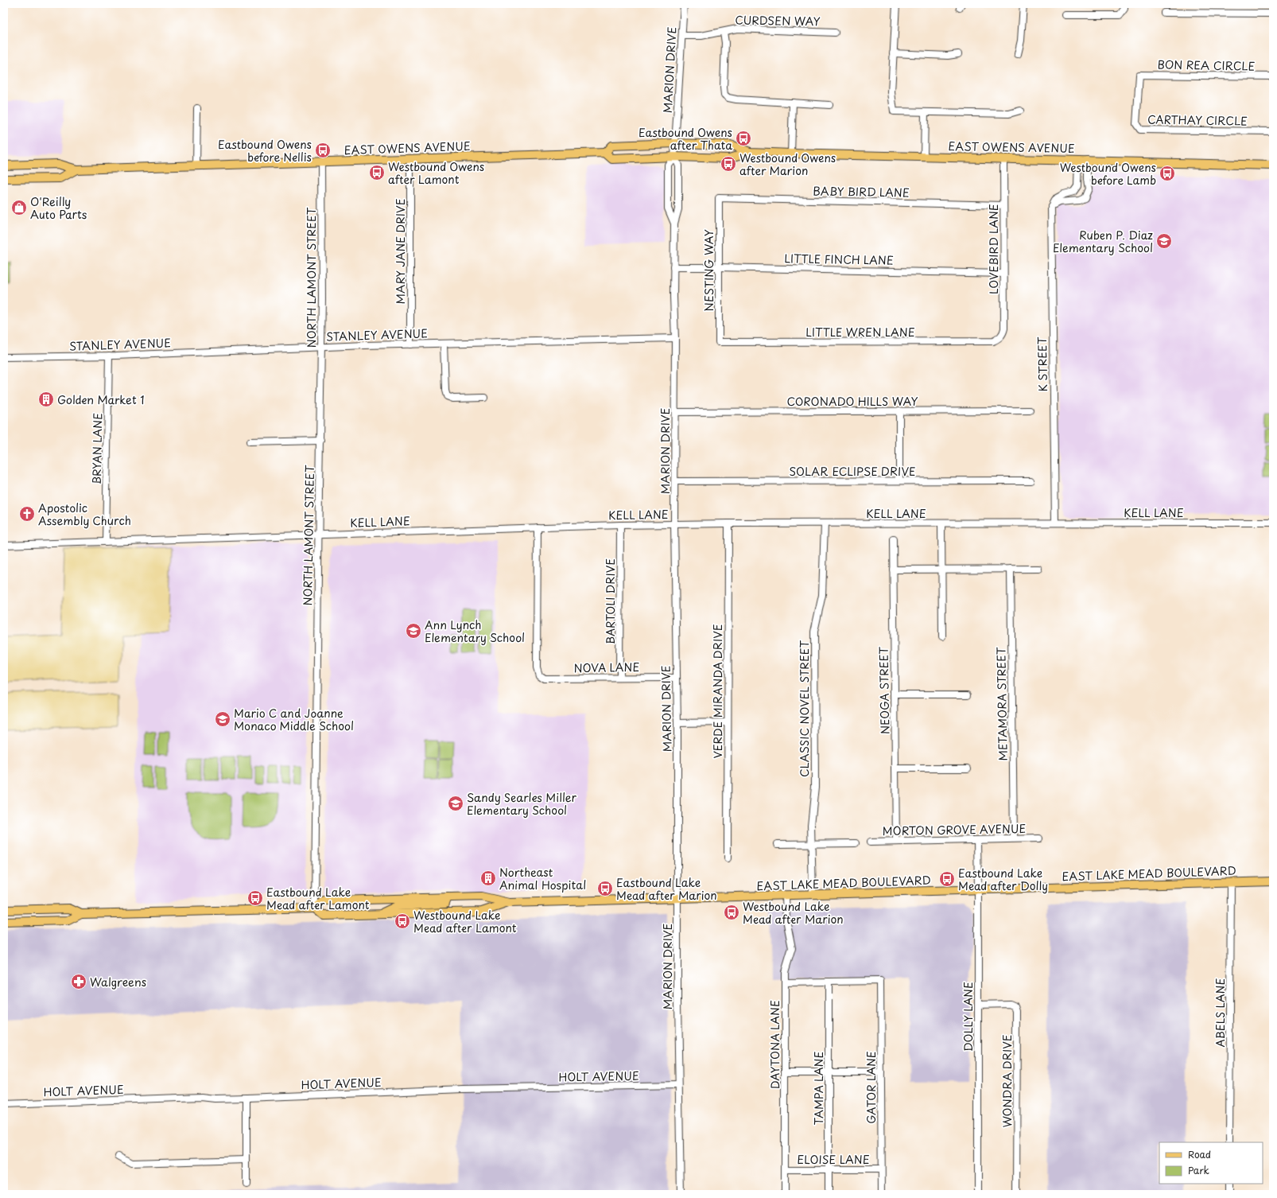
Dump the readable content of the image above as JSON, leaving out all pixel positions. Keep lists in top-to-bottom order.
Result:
{
  "streets": {
    "main road": ["EAST OWENS AVENUE", "EAST LAKE MEAD BOULEVARD"],
    "street": [
      "CURDSEN WAY",
      "BON REA CIRCLE",
      "MARION DRIVE",
      "CARTHAY CIRCLE",
      "BABY BIRD LANE",
      "LOVEBIRD LANE",
      "MARY JANE DRIVE",
      "LITTLE FINCH LANE",
      "NESTING WAY",
      "NORTH LAMONT STREET",
      "LITTLE WREN LANE",
      "STANLEY AVENUE",
      "K STREET",
      "CORONADO HILLS WAY",
      "BRYAN LANE",
      "SOLAR ECLIPSE DRIVE",
      "KELL LANE",
      "BARTOLI DRIVE",
      "NOVA LANE",
      "NEOGA STREET",
      "VERDE MIRANDA DRIVE",
      "METAMORA STREET",
      "CLASSIC NOVEL STREET",
      "MORTON GROVE AVENUE",
      "ABELS LANE",
      "DOLLY LANE",
      "DAYTONA LANE",
      "HOLT AVENUE",
      "WONDRA DRIVE",
      "GATOR LANE",
      "TAMPA LANE",
      "ELOISE LANE"
    ]
  },
  "crossings": [
    ["CURDSEN WAY", "MARION DRIVE"],
    ["BON REA CIRCLE", "CARTHAY CIRCLE"],
    ["MARION DRIVE", "EAST OWENS AVENUE"],
    ["MARION DRIVE", "LITTLE FINCH LANE"],
    ["MARION DRIVE", "STANLEY AVENUE"],
    ["MARION DRIVE", "CORONADO HILLS WAY"],
    ["MARION DRIVE", "SOLAR ECLIPSE DRIVE"],
    ["MARION DRIVE", "KELL LANE"],
    ["MARION DRIVE", "NOVA LANE"],
    ["MARION DRIVE", "EAST LAKE MEAD BOULEVARD"],
    ["MARION DRIVE", "HOLT AVENUE"],
    ["EAST OWENS AVENUE", "LOVEBIRD LANE"],
    ["EAST OWENS AVENUE", "MARY JANE DRIVE"],
    ["EAST OWENS AVENUE", "NORTH LAMONT STREET"],
    ["BABY BIRD LANE", "LOVEBIRD LANE"],
    ["BABY BIRD LANE", "NESTING WAY"],
    ["LOVEBIRD LANE", "LITTLE FINCH LANE"],
    ["LOVEBIRD LANE", "LITTLE WREN LANE"],
    ["MARY JANE DRIVE", "STANLEY AVENUE"],
    ["LITTLE FINCH LANE", "NESTING WAY"],
    ["NESTING WAY", "LITTLE WREN LANE"],
    ["NORTH LAMONT STREET", "STANLEY AVENUE"],
    ["NORTH LAMONT STREET", "KELL LANE"],
    ["NORTH LAMONT STREET", "EAST LAKE MEAD BOULEVARD"],
    ["STANLEY AVENUE", "BRYAN LANE"],
    ["K STREET", "KELL LANE"],
    ["BRYAN LANE", "KELL LANE"],
    ["KELL LANE", "BARTOLI DRIVE"],
    ["KELL LANE", "NOVA LANE"],
    ["KELL LANE", "VERDE MIRANDA DRIVE"],
    ["KELL LANE", "CLASSIC NOVEL STREET"],
    ["BARTOLI DRIVE", "NOVA LANE"],
    ["NEOGA STREET", "MORTON GROVE AVENUE"],
    ["METAMORA STREET", "MORTON GROVE AVENUE"],
    ["CLASSIC NOVEL STREET", "EAST LAKE MEAD BOULEVARD"],
    ["MORTON GROVE AVENUE", "DOLLY LANE"],
    ["EAST LAKE MEAD BOULEVARD", "ABELS LANE"],
    ["EAST LAKE MEAD BOULEVARD", "DOLLY LANE"],
    ["EAST LAKE MEAD BOULEVARD", "DAYTONA LANE"],
    ["DOLLY LANE", "WONDRA DRIVE"],
    ["DAYTONA LANE", "ELOISE LANE"],
    ["GATOR LANE", "TAMPA LANE"],
    ["GATOR LANE", "ELOISE LANE"],
    ["TAMPA LANE", "ELOISE LANE"]
  ],
  "places": {
    "bus stop": [
      "Eastbound Owens after Thata",
      "Eastbound Owens before Nellis",
      "Westbound Owens after Marion",
      "Westbound Owens after Lamont",
      "Westbound Owens before Lamb",
      "Eastbound Lake Mead after Dolly",
      "Eastbound Lake Mead after Marion",
      "Eastbound Lake Mead after Lamont",
      "Westbound Lake Mead after Marion",
      "Westbound Lake Mead after Lamont"
    ],
    "shop": ["O'Reilly Auto Parts"],
    "school or university": [
      "Ruben P. Diaz Elementary School",
      "Ann Lynch Elementary School",
      "Mario C and Joanne Monaco Middle School",
      "Sandy Searles Miller Elementary School"
    ],
    "building": ["Golden Market 1", "Northeast Animal Hospital"],
    "church": ["Apostolic Assembly Church"],
    "pharmacy": ["Walgreens"]
  },
  "legend": ["Road", "Park"]
}
